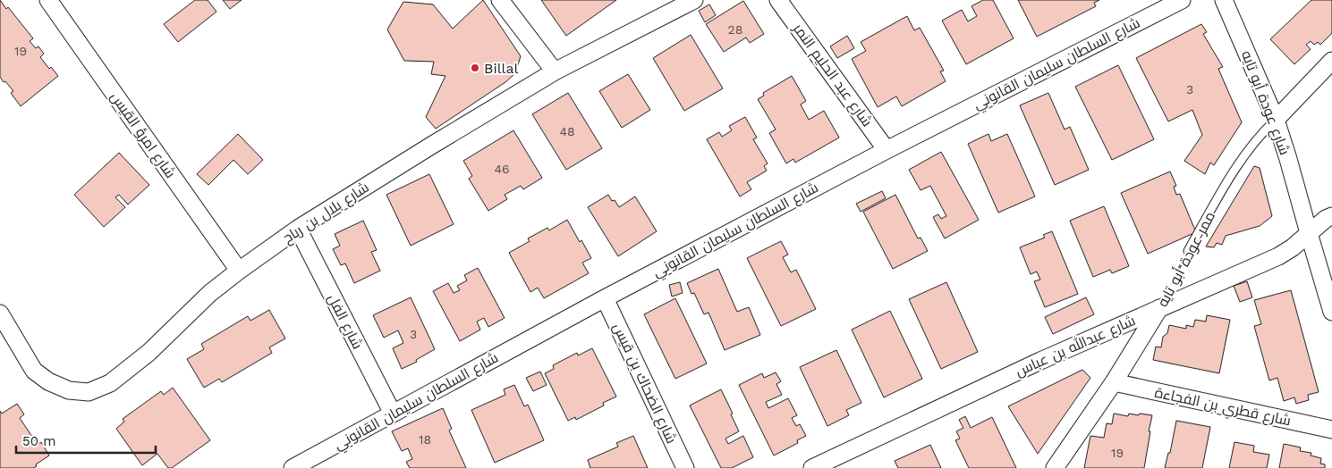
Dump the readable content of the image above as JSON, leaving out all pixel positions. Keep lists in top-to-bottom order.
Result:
{
  "streets": {
    "street": [
      "شارع السلطان سليمان القانوني",
      "شارع عبد الحليم النمر",
      "شارع عودة أبو تايه",
      "شارع امرؤ القيس",
      "شارع بلال بن رباح",
      "ممر عودة أبو تايه",
      "شارع الفل",
      "شارع عبدالله بن عباس",
      "شارع الضحاك بن قيس",
      "شارع قطري بن الفجاءة"
    ]
  },
  "crossings": [
    ["شارع السلطان سليمان القانوني", "شارع عبد الحليم النمر"],
    ["شارع السلطان سليمان القانوني", "شارع الفل"],
    ["شارع السلطان سليمان القانوني", "شارع الضحاك بن قيس"],
    ["شارع عودة أبو تايه", "ممر عودة أبو تايه"],
    ["شارع عودة أبو تايه", "شارع عبدالله بن عباس"],
    ["شارع امرؤ القيس", "شارع بلال بن رباح"],
    ["شارع بلال بن رباح", "شارع الفل"],
    ["ممر عودة أبو تايه", "شارع عبدالله بن عباس"],
    ["ممر عودة أبو تايه", "شارع قطري بن الفجاءة"]
  ],
  "places": ["Billal"],
  "house_numbers": [
    "28",
    "19",
    "3",
    "48",
    "46",
    "3",
    "18",
    "19"
  ],
  "scale_bar": "50 m"
}
